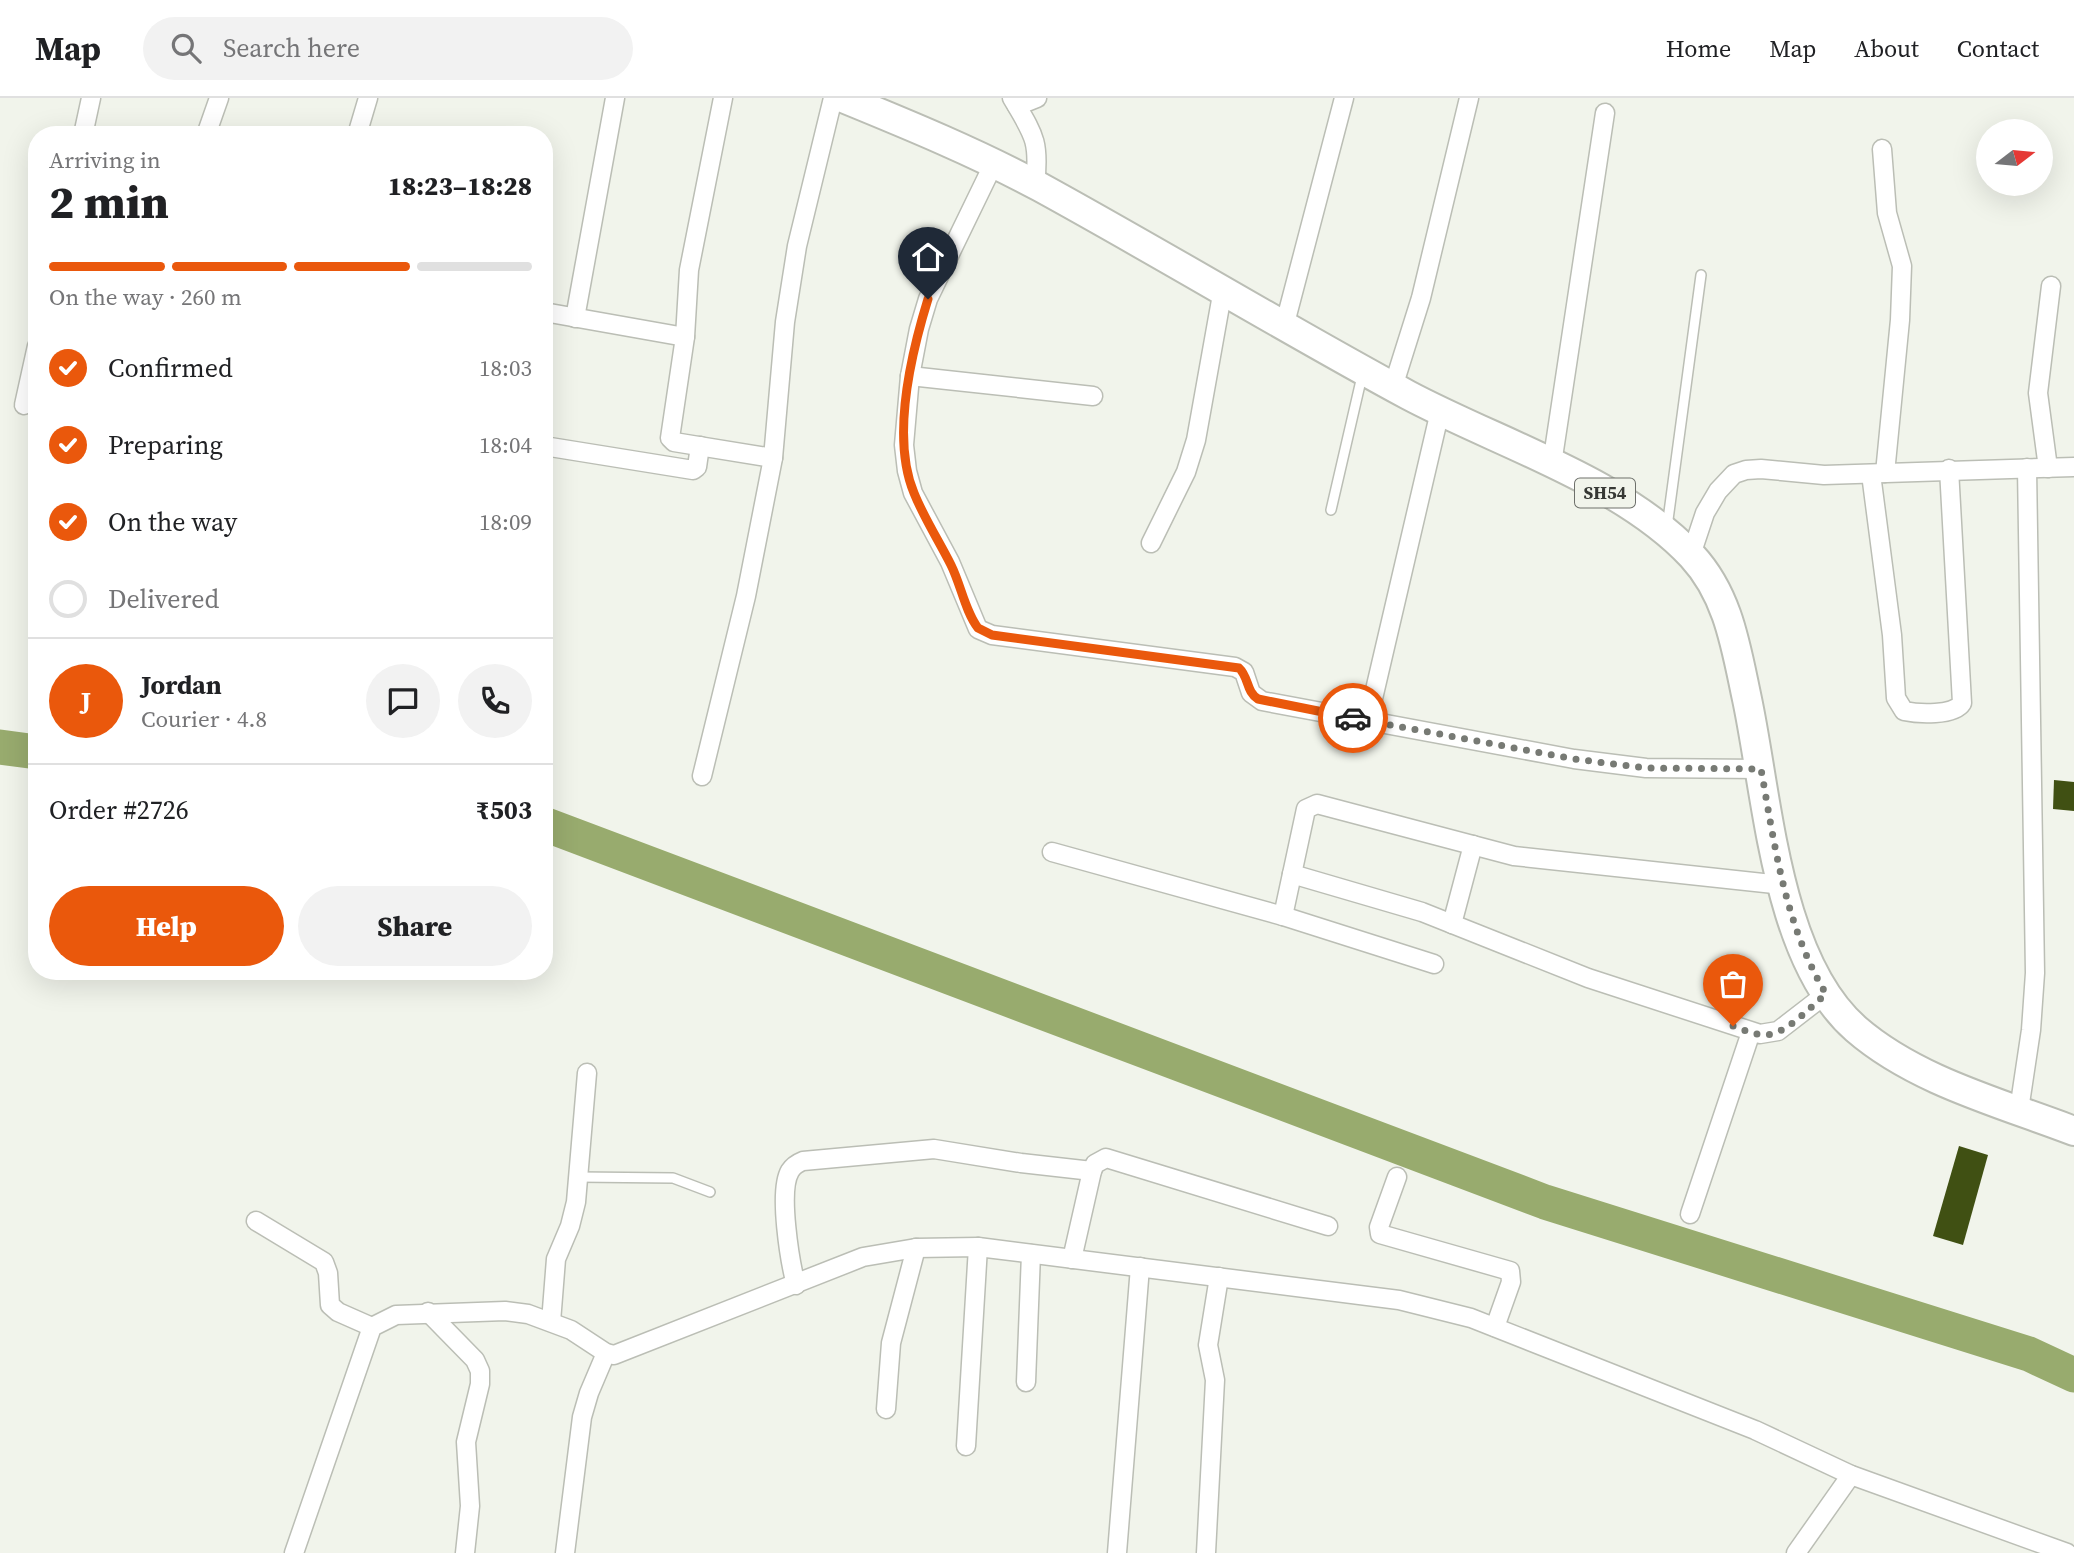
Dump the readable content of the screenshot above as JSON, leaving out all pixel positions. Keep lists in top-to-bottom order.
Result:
{
  "streets": {
    "main road": ["SH54"]
  },
  "north": "right",
  "page": {
    "header": "Map",
    "search": "Search here",
    "nav": [
      "Home",
      "Map",
      "About",
      "Contact"
    ],
    "heading": ["2 min", "Arriving in", "18:23–18:28"],
    "panel": [
      "Jordan",
      "Courier · 4.8",
      "Order #2726",
      "₹503"
    ],
    "bar": "On the way · 260 m",
    "list": [
      ["Confirmed", "18:03"],
      ["Preparing", "18:04"],
      ["On the way", "18:09"],
      "Delivered"
    ],
    "round": "J",
    "buttons": ["Help", "Share"]
  }
}
